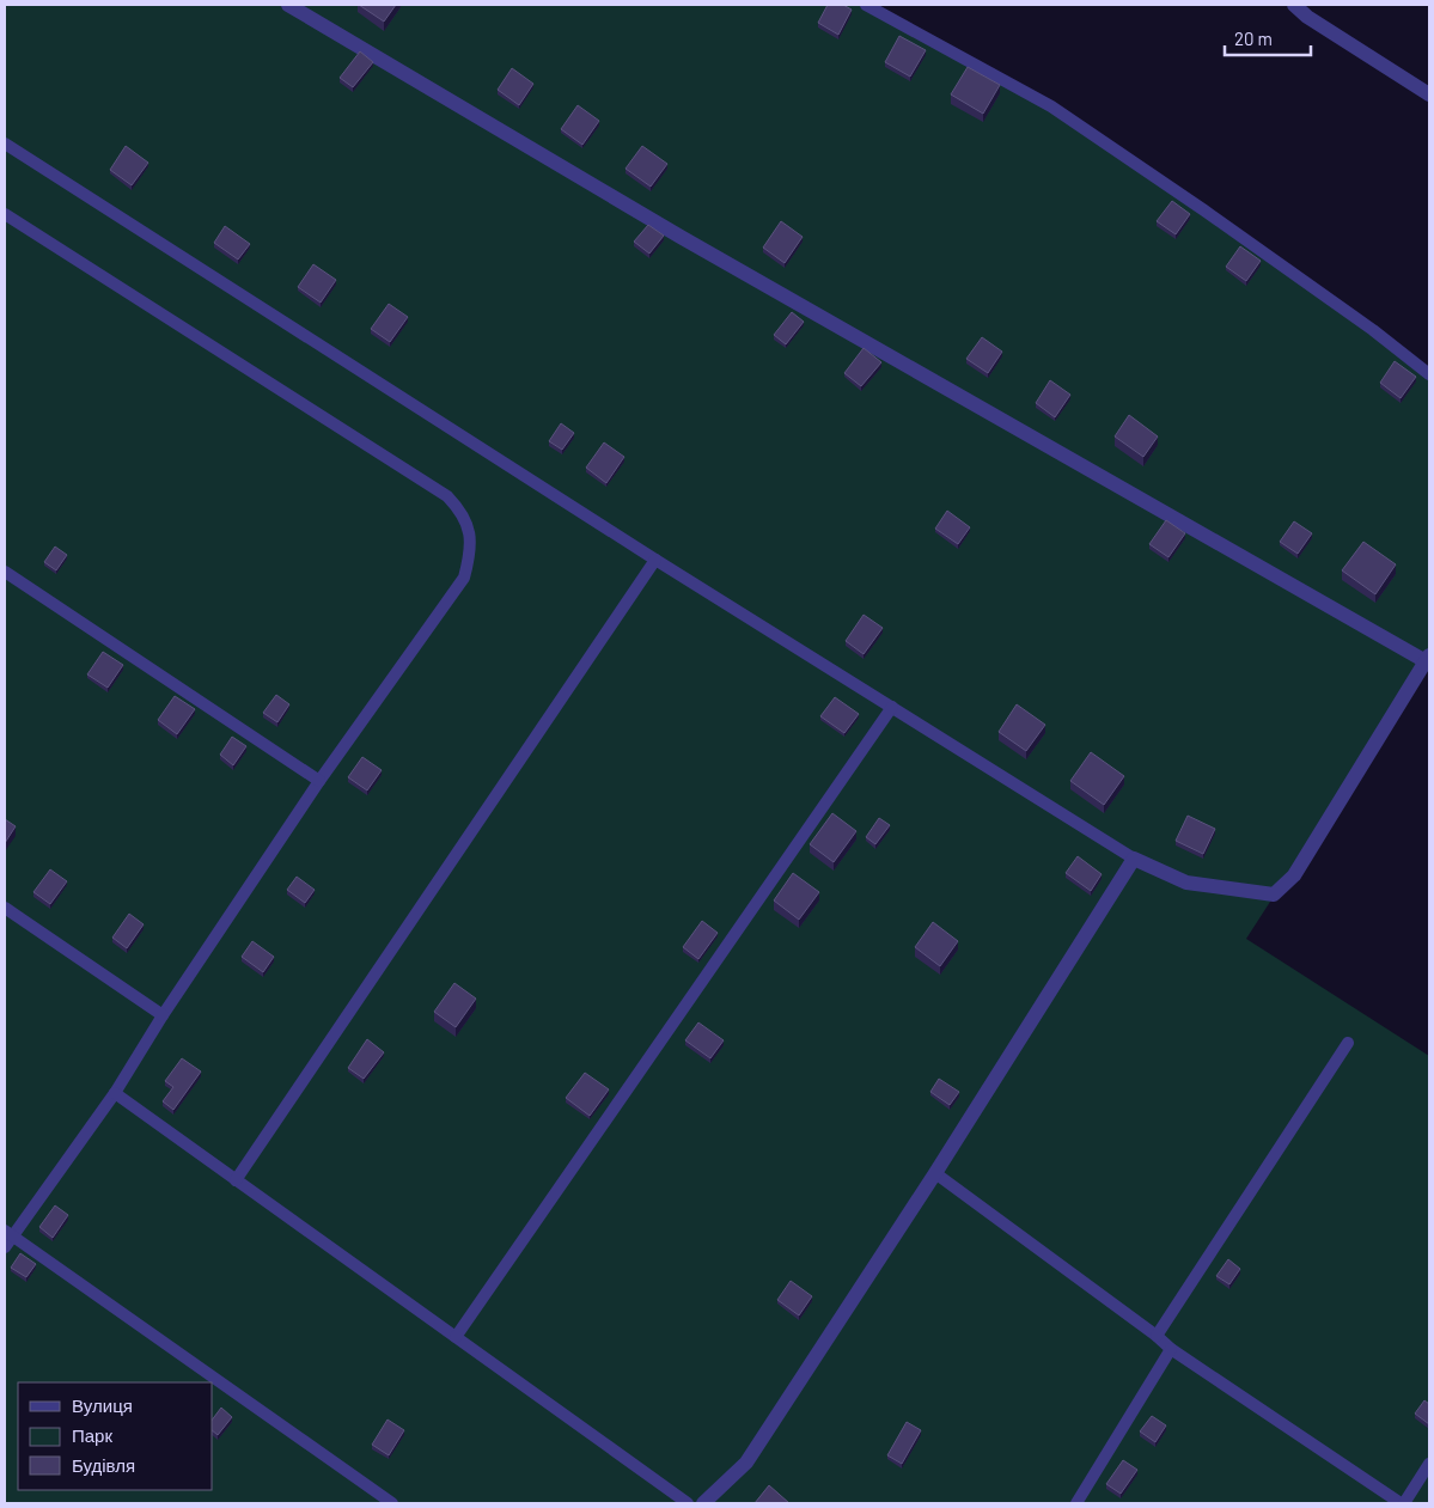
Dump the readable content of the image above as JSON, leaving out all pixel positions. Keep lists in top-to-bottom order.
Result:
{
  "legend": ["Вулиця", "Парк", "Будівля"],
  "scale_bar": "20 m"
}
